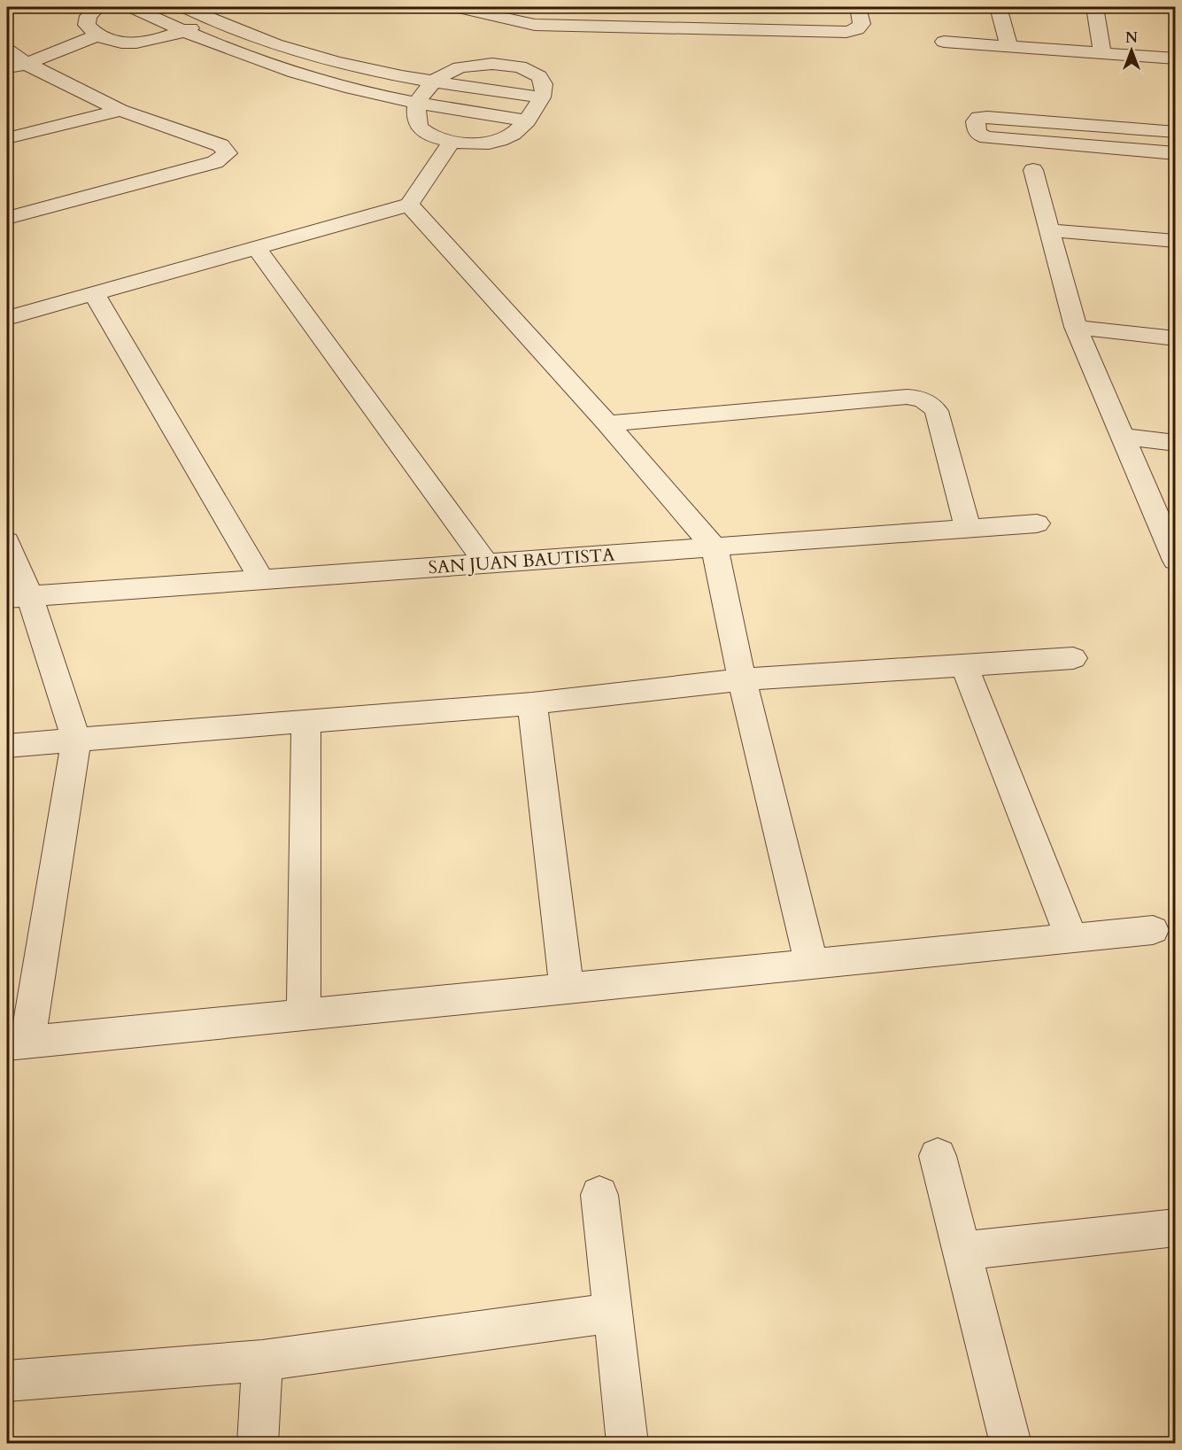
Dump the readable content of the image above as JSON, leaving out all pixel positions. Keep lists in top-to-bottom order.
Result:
{
  "streets": {
    "street": ["SAN JUAN BAUTISTA"]
  },
  "north": "top"
}
